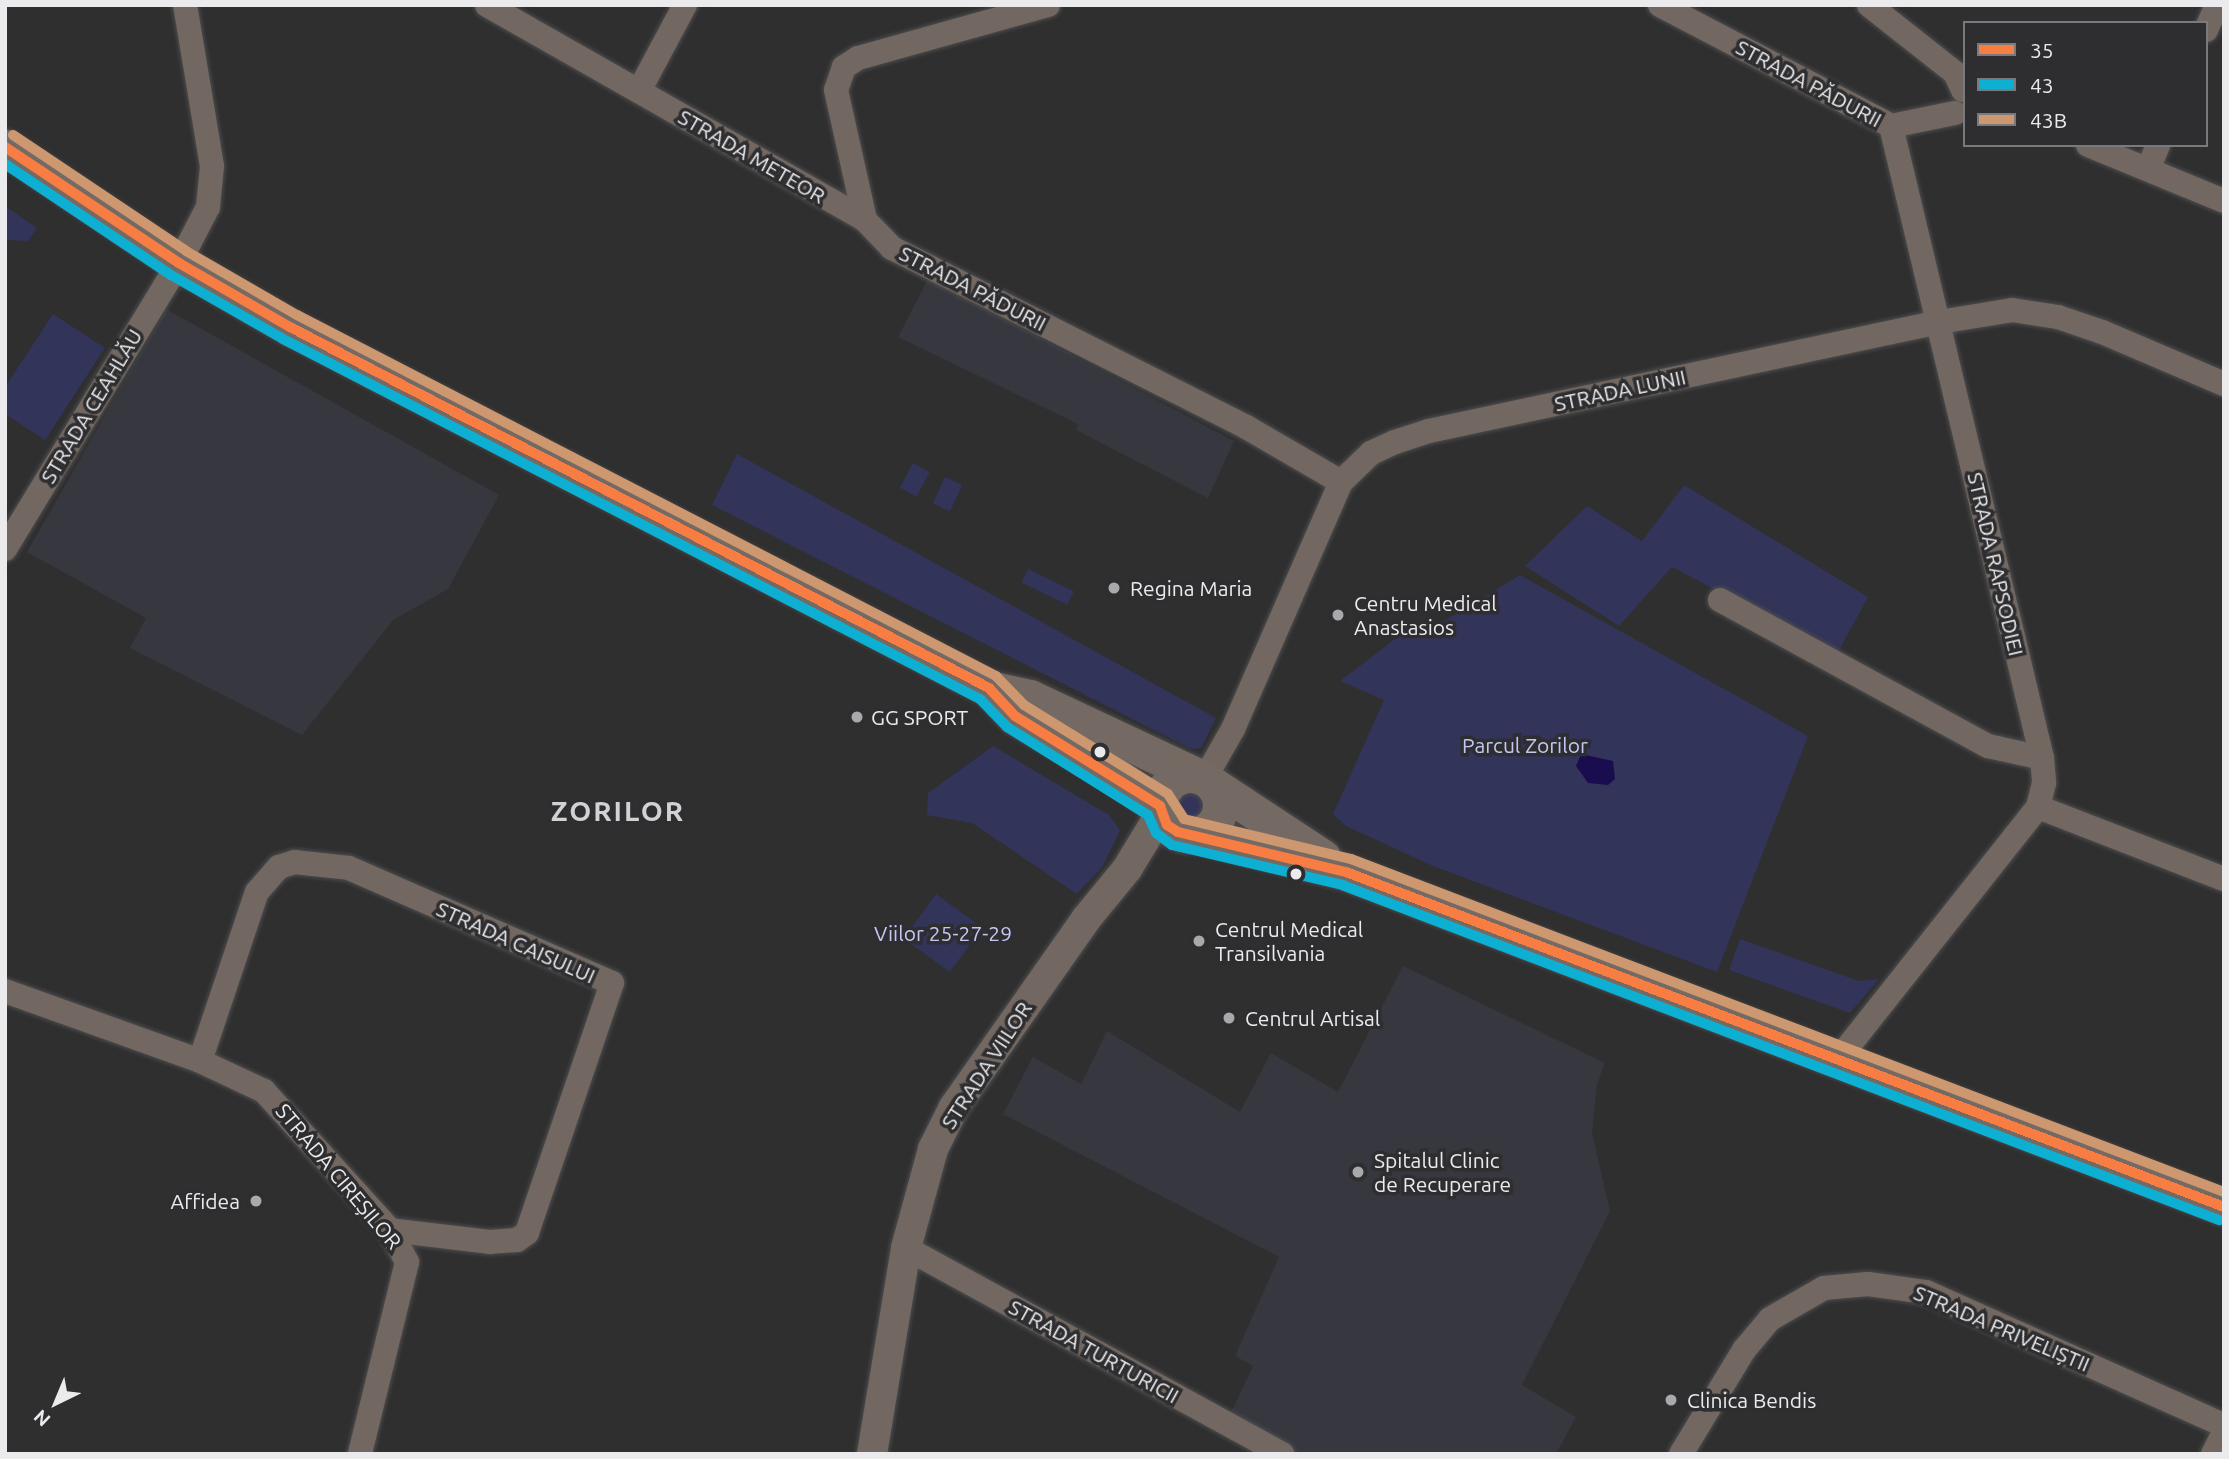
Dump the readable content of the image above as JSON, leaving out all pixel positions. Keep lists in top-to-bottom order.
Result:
{
  "streets": {
    "street": [
      "STRADA PĂDURII",
      "STRADA METEOR",
      "STRADA LUNII",
      "STRADA CEAHLĂU",
      "STRADA RAPSODIEI",
      "STRADA CAISULUI",
      "STRADA VIILOR",
      "STRADA CIREȘILOR",
      "STRADA PRIVELIȘTII",
      "STRADA TURTURICII"
    ]
  },
  "crossings": [
    ["STRADA PĂDURII", "STRADA METEOR"],
    ["STRADA PĂDURII", "STRADA LUNII"],
    ["STRADA PĂDURII", "STRADA RAPSODIEI"],
    ["STRADA LUNII", "STRADA RAPSODIEI"],
    ["STRADA CAISULUI", "STRADA CIREȘILOR"],
    ["STRADA VIILOR", "STRADA TURTURICII"]
  ],
  "districts": ["ZORILOR"],
  "parks": ["Parcul Zorilor", "Viilor 25-27-29"],
  "places": [
    "Regina Maria",
    "Centru Medical Anastasios",
    "GG SPORT",
    "Centrul Medical Transilvania",
    "Centrul Artisal",
    "Spitalul Clinic de Recuperare",
    "Affidea",
    "Clinica Bendis"
  ],
  "lines": ["transit line 43B", "transit line 35", "transit line 43"],
  "legend": ["35", "43", "43B"],
  "north": "bottom left"
}
